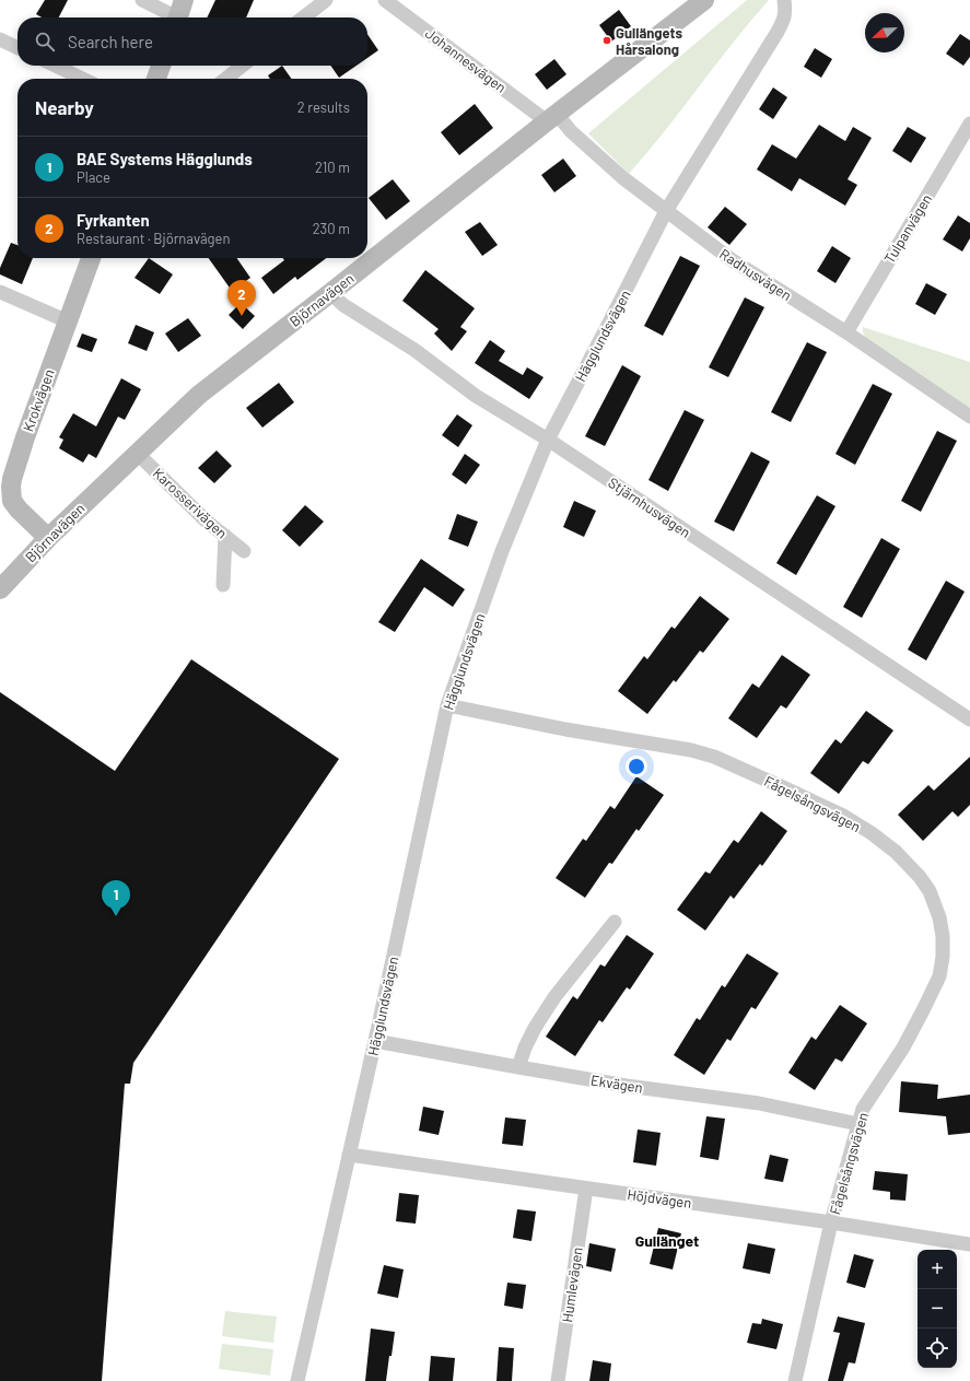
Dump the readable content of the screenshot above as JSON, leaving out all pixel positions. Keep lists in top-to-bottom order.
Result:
{
  "streets": {
    "main road": ["Björnavägen", "Krokvägen"],
    "street": [
      "Johannesvägen",
      "Tulpanvägen",
      "Radhusvägen",
      "Hägglundsvägen",
      "Karosserivägen",
      "Stjärnhusvägen",
      "Fågelsångsvägen",
      "Ekvägen",
      "Höjdvägen",
      "Humlevägen"
    ]
  },
  "crossings": [
    ["Johannesvägen", "Radhusvägen"],
    ["Johannesvägen", "Björnavägen"],
    ["Tulpanvägen", "Radhusvägen"],
    ["Radhusvägen", "Björnavägen"],
    ["Radhusvägen", "Hägglundsvägen"],
    ["Björnavägen", "Krokvägen"],
    ["Björnavägen", "Karosserivägen"],
    ["Björnavägen", "Stjärnhusvägen"],
    ["Hägglundsvägen", "Stjärnhusvägen"],
    ["Hägglundsvägen", "Fågelsångsvägen"],
    ["Hägglundsvägen", "Ekvägen"],
    ["Hägglundsvägen", "Höjdvägen"],
    ["Fågelsångsvägen", "Ekvägen"],
    ["Fågelsångsvägen", "Höjdvägen"],
    ["Höjdvägen", "Humlevägen"]
  ],
  "districts": ["Gullänget"],
  "places": ["Gullängets Hårsalong"],
  "north": "bottom left",
  "page": {
    "search": "Search here",
    "heading": ["Nearby", "2 results"],
    "list": [
      {
        "mark": "1",
        "name": "BAE Systems Hägglunds",
        "note": "Place",
        "value": "210 m"
      },
      {
        "mark": "2",
        "name": "Fyrkanten",
        "note": "Restaurant · Björnavägen",
        "value": "230 m"
      }
    ],
    "pins": ["2", "1"],
    "map_buttons": ["+", "−"]
  }
}
